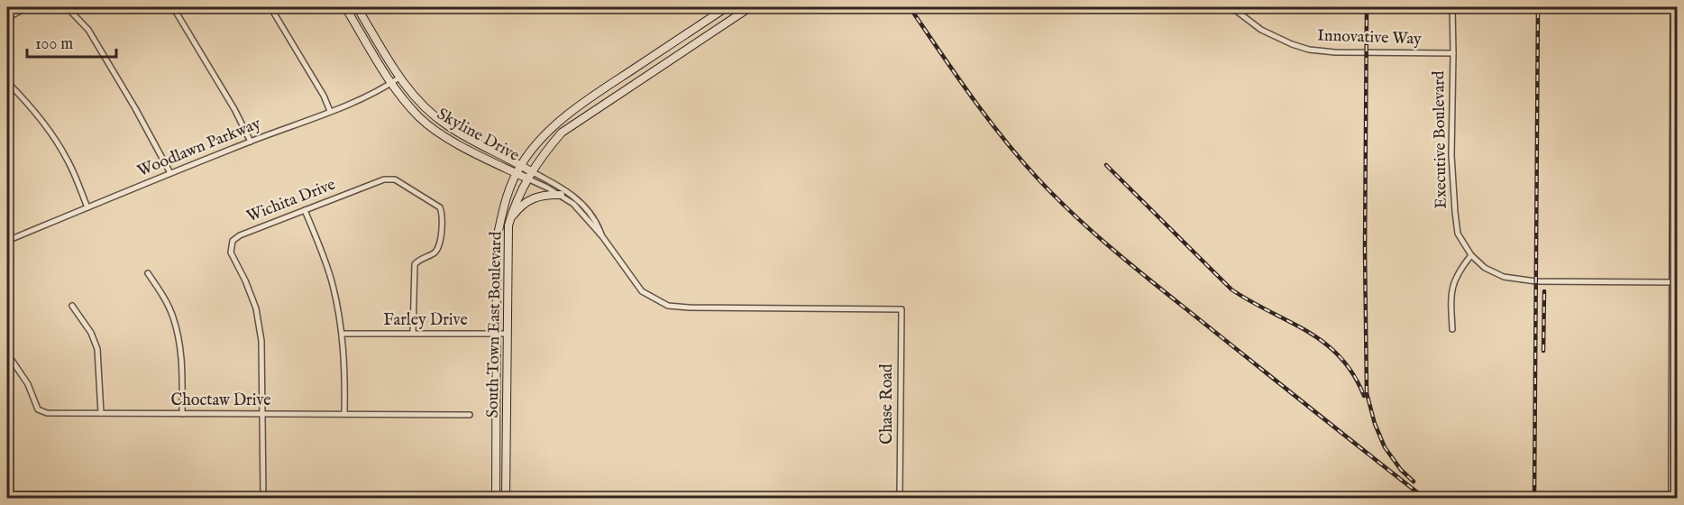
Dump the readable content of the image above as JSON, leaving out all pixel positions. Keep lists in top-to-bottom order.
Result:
{
  "streets": {
    "main road": ["Skyline Drive", "South Town East Boulevard"],
    "street": [
      "Innovative Way",
      "Executive Boulevard",
      "Woodlawn Parkway",
      "Wichita Drive",
      "Farley Drive",
      "Choctaw Drive",
      "Chase Road"
    ]
  },
  "crossings": [
    ["Innovative Way", "Executive Boulevard"],
    ["Skyline Drive", "Woodlawn Parkway"],
    ["Skyline Drive", "South Town East Boulevard"],
    ["Skyline Drive", "Chase Road"],
    ["Wichita Drive", "Farley Drive"],
    ["Wichita Drive", "Choctaw Drive"],
    ["Farley Drive", "South Town East Boulevard"]
  ],
  "scale_bar": "100 m"
}
